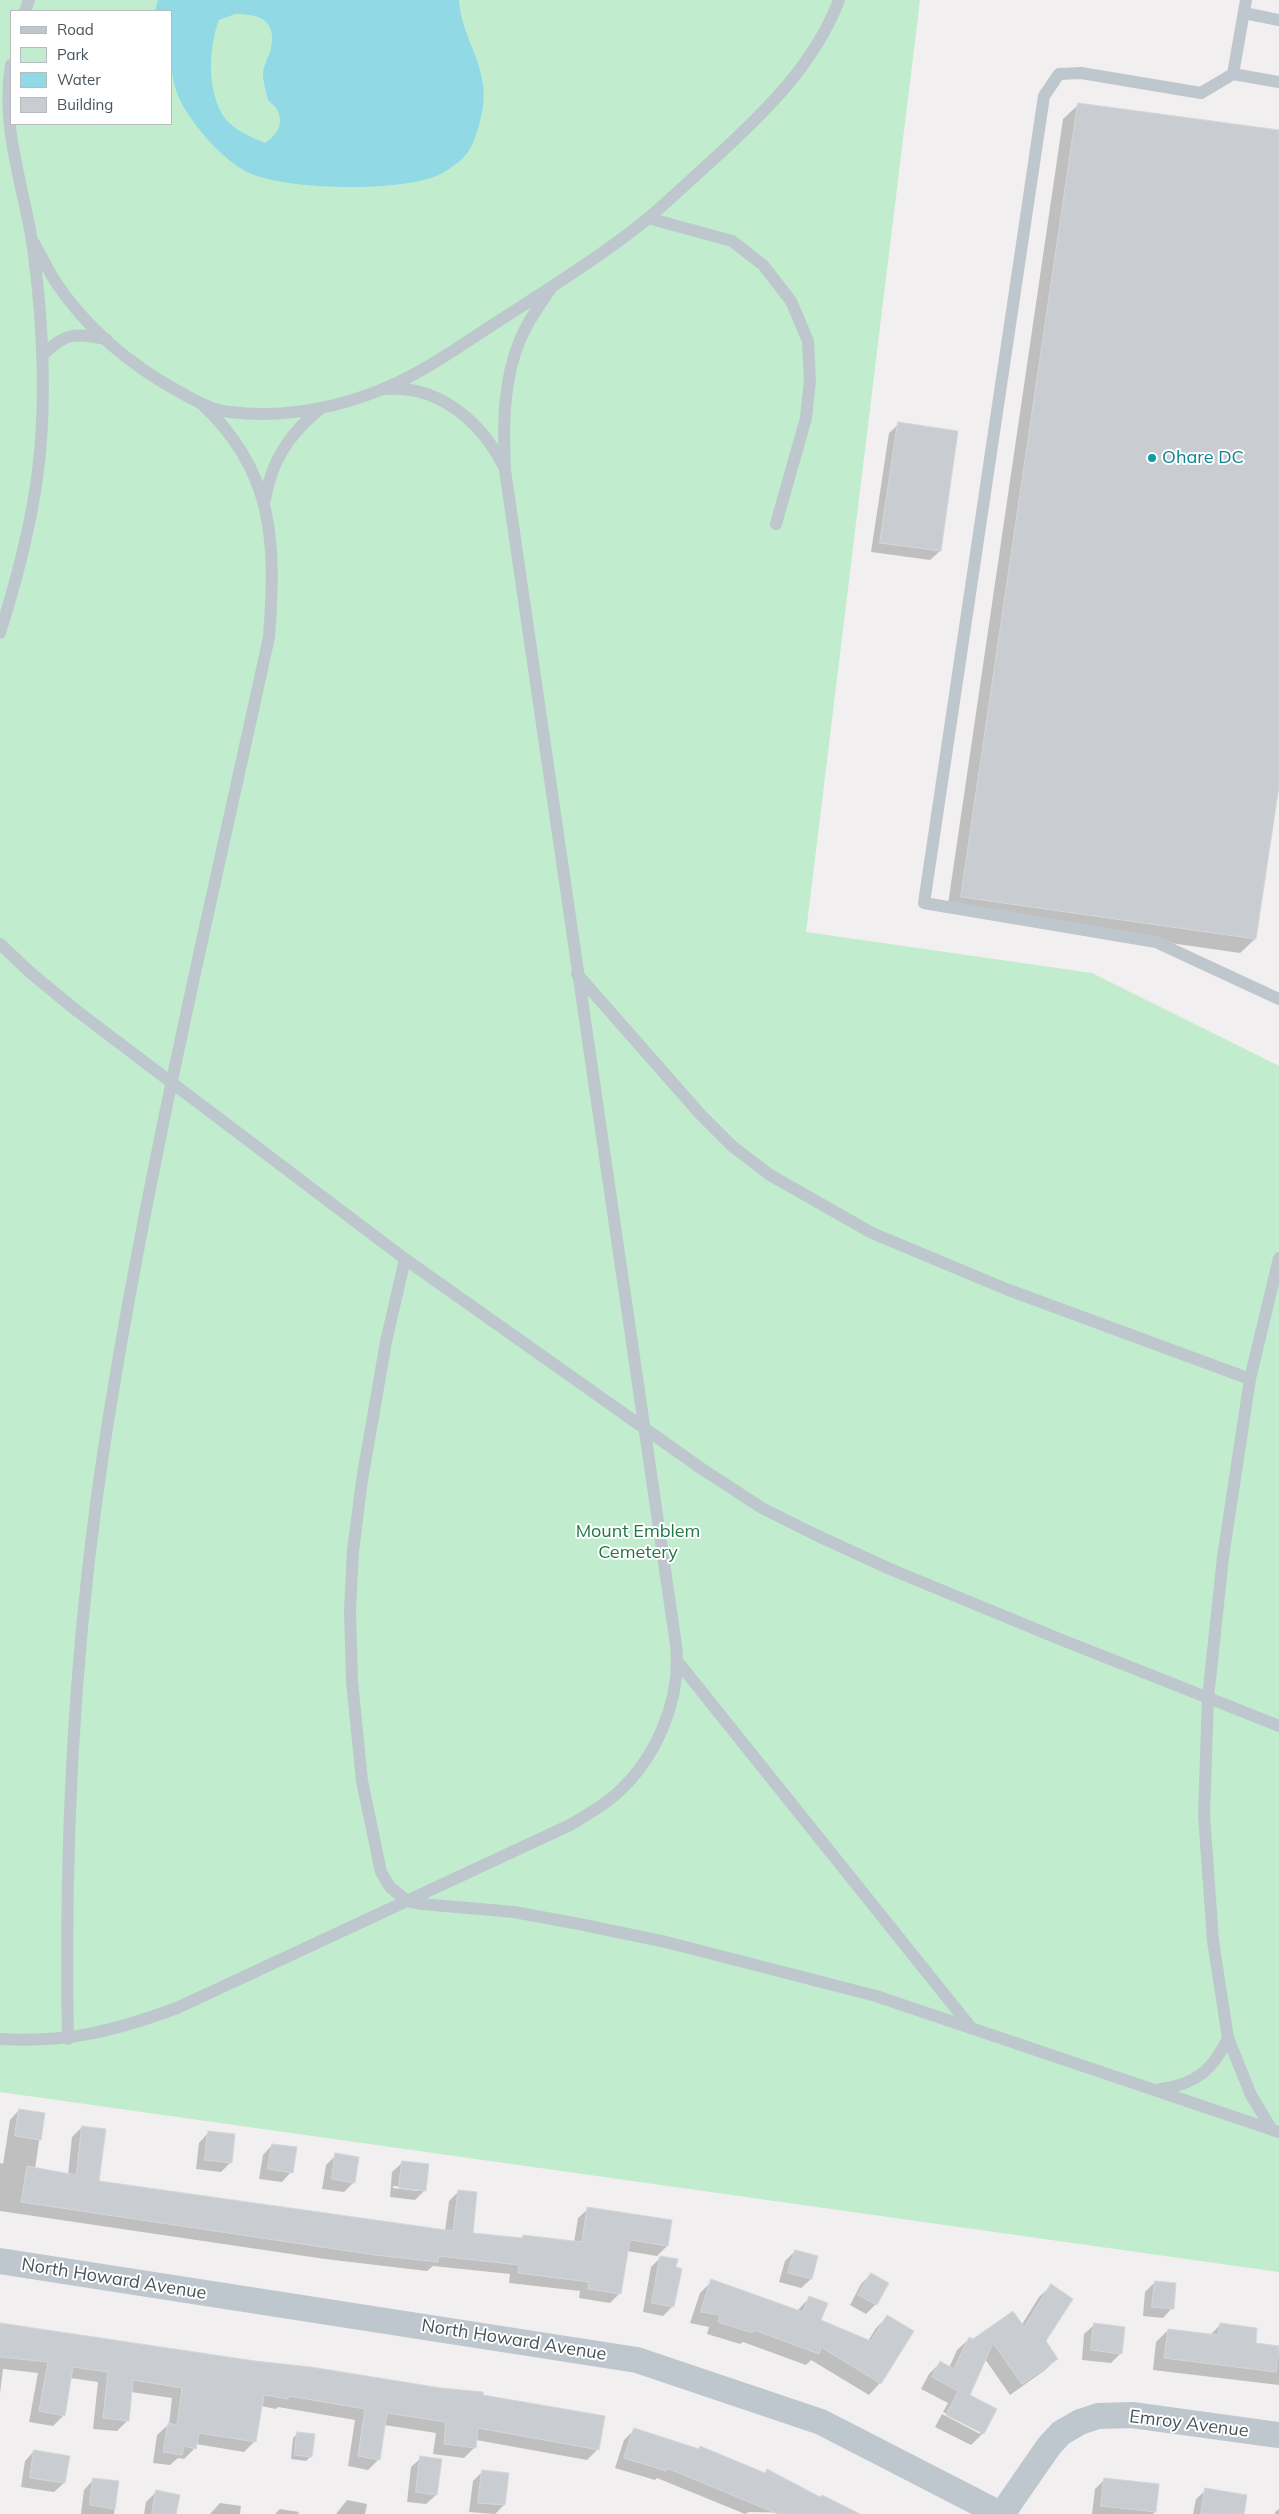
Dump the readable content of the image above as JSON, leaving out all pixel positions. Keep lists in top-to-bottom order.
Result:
{
  "streets": {
    "street": ["North Howard Avenue", "Emroy Avenue"]
  },
  "crossings": [
    ["North Howard Avenue", "Emroy Avenue"]
  ],
  "parks": ["Mount Emblem Cemetery"],
  "places": ["Ohare DC"],
  "legend": [
    "Road",
    "Park",
    "Water",
    "Building"
  ]
}
